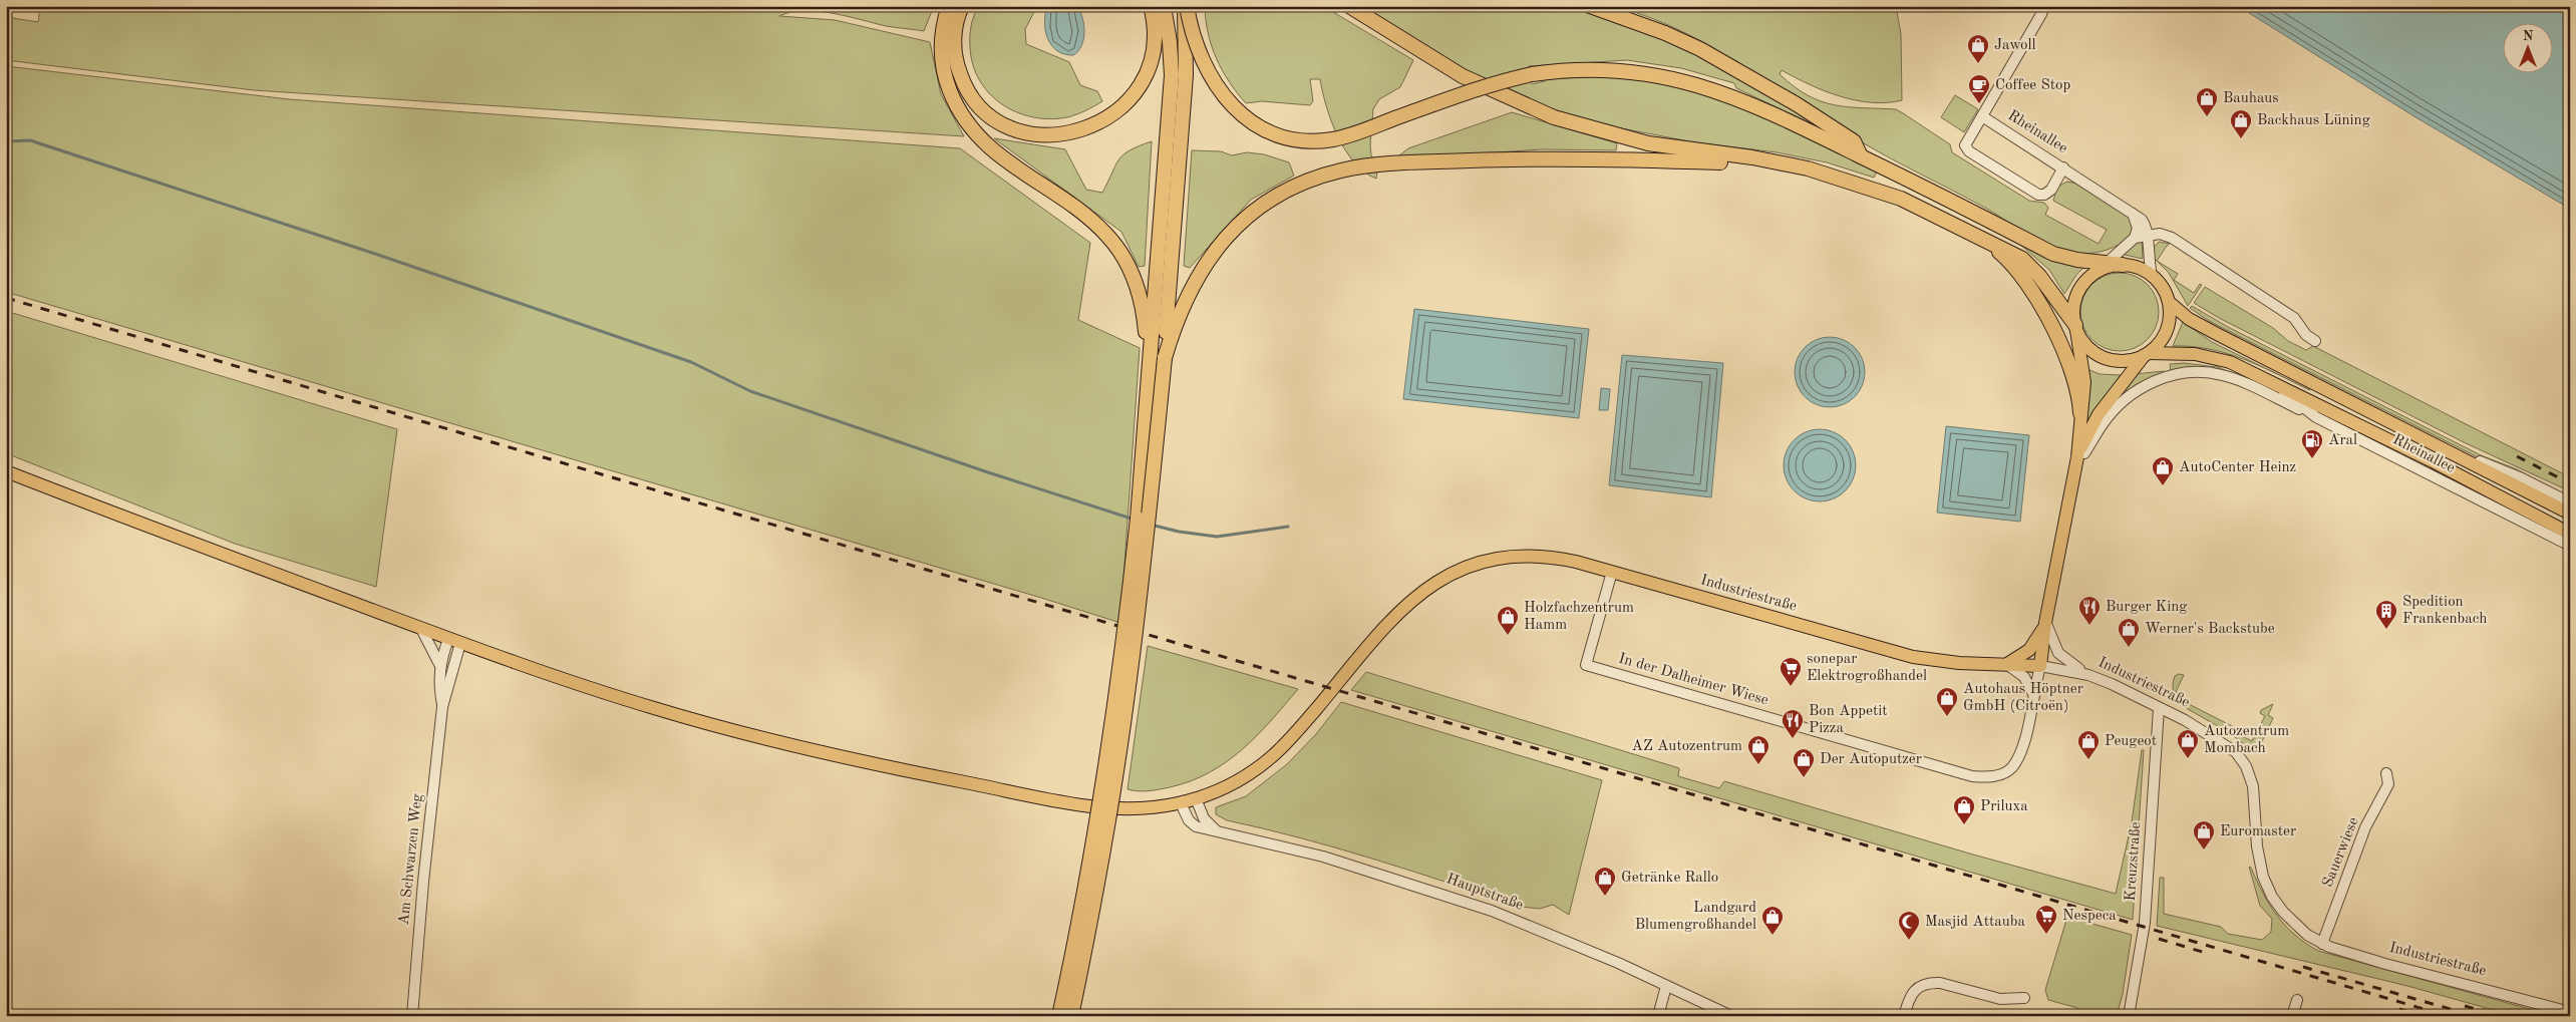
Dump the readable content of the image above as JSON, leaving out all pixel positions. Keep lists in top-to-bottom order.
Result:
{
  "streets": {
    "main road": ["Rheinallee", "Industriestraße", "In der Dalheimer Wiese"],
    "street": [
      "Sauerwiese",
      "Am Schwarzen Weg",
      "Kreuzstraße",
      "Hauptstraße"
    ]
  },
  "crossings": [
    ["Rheinallee", "In der Dalheimer Wiese"],
    ["Industriestraße", "In der Dalheimer Wiese"],
    ["Industriestraße", "Sauerwiese"],
    ["Industriestraße", "Am Schwarzen Weg"],
    ["Industriestraße", "Kreuzstraße"],
    ["Industriestraße", "Hauptstraße"]
  ],
  "places": {
    "shop": [
      "Jawoll",
      "Bauhaus",
      "Backhaus Lüning",
      "AutoCenter Heinz",
      "Holzfachzentrum Hamm",
      "Werner's Backstube",
      "Autohaus Höptner GmbH (Citroën)",
      "Autozentrum Mombach",
      "Peugeot",
      "AZ Autozentrum",
      "Der Autoputzer",
      "Priluxa",
      "Euromaster",
      "Getränke Rallo",
      "Landgard Blumengroßhandel"
    ],
    "cafe": ["Coffee Stop"],
    "fuel station": ["Aral"],
    "restaurant": ["Burger King", "Bon Appetit Pizza"],
    "building": ["Spedition Frankenbach"],
    "supermarket": ["sonepar Elektrogroßhandel", "Nespeca"],
    "mosque": ["Masjid Attauba"]
  },
  "north": "top"
}
